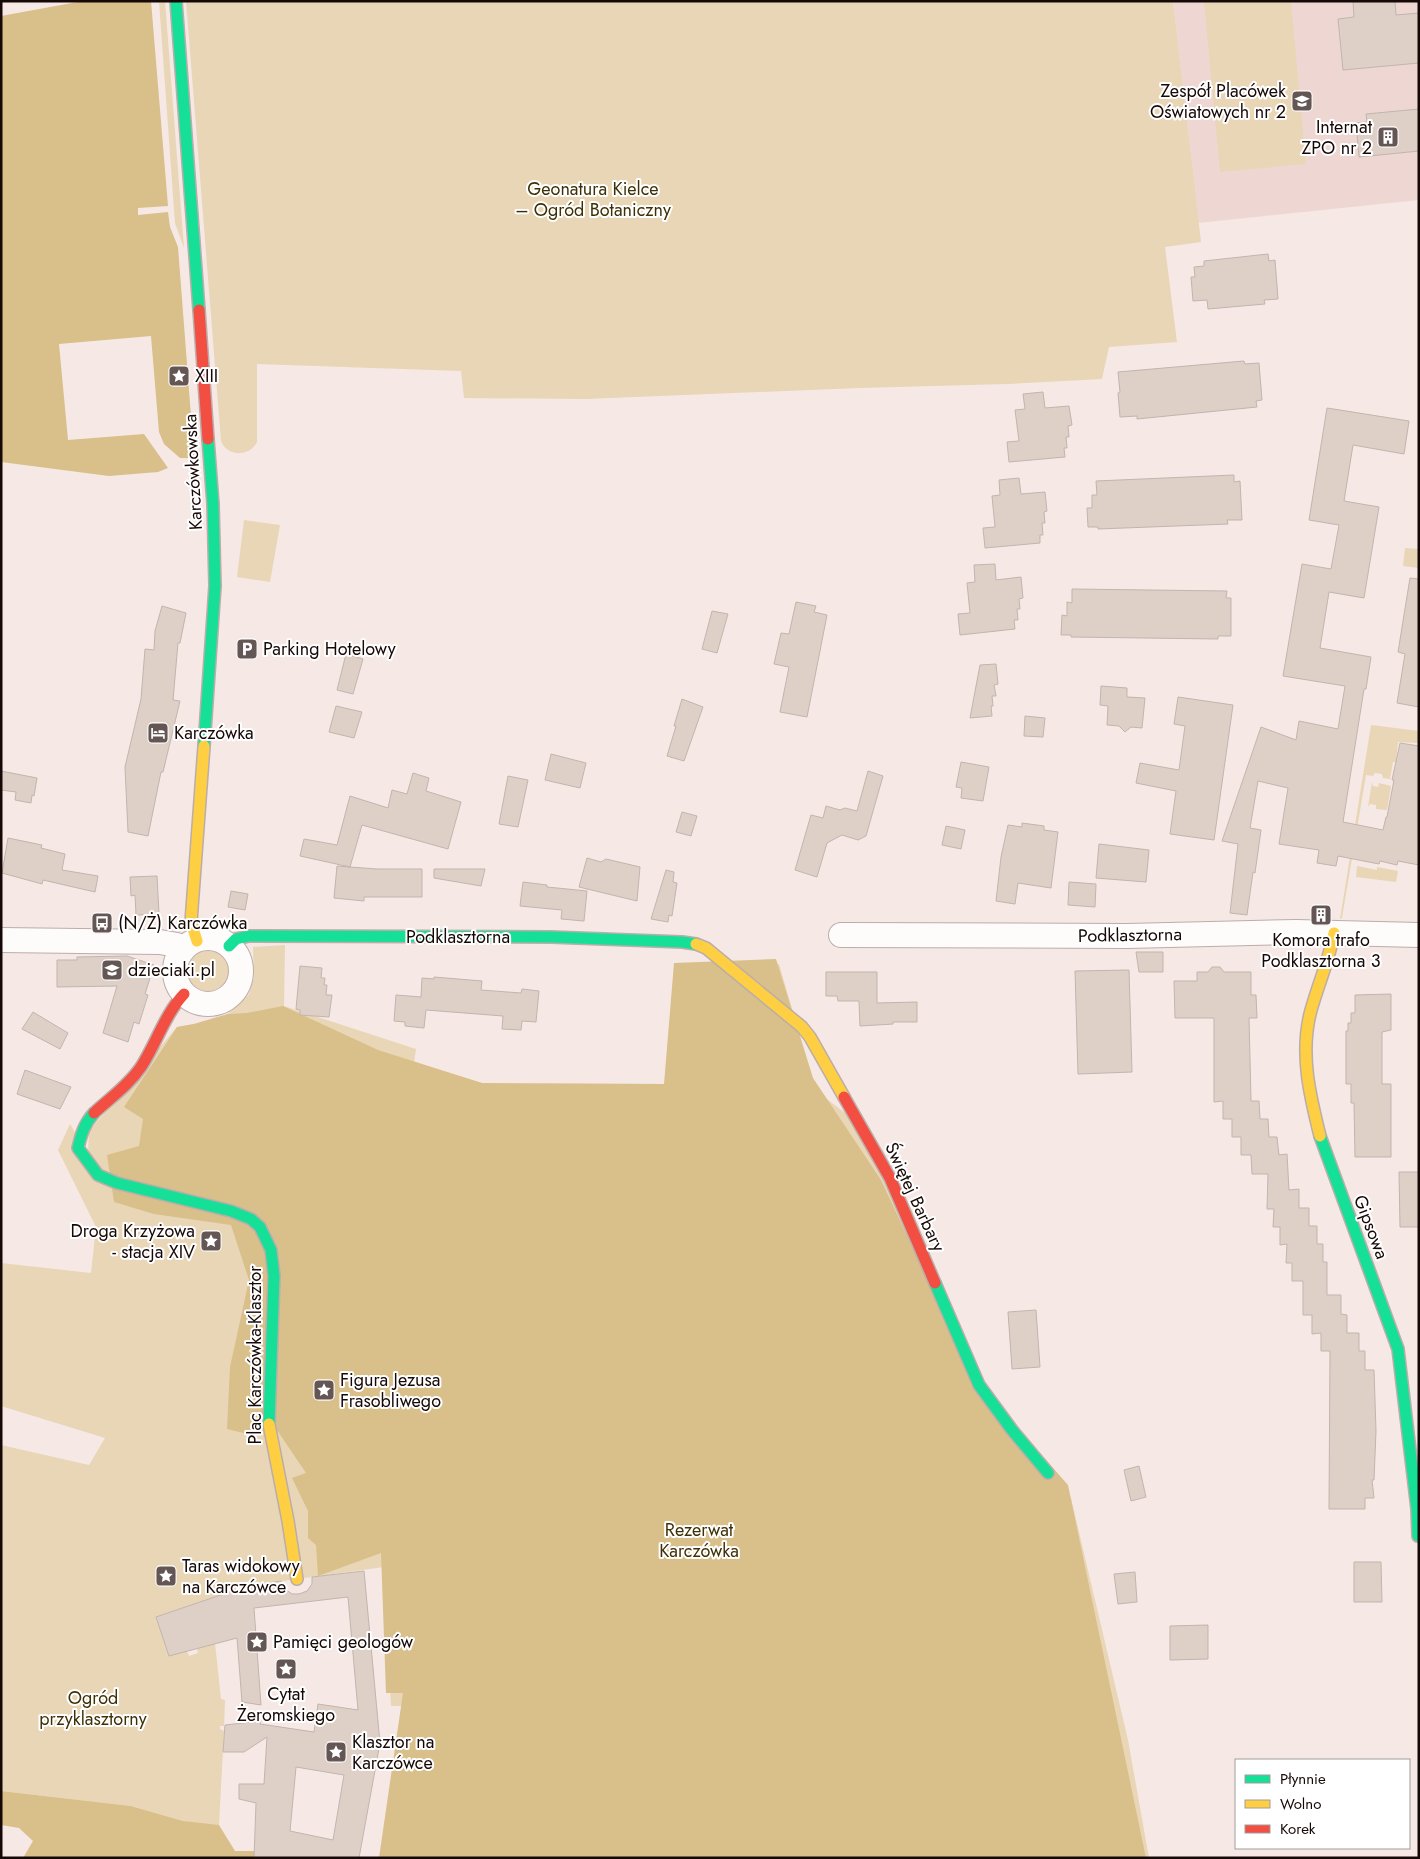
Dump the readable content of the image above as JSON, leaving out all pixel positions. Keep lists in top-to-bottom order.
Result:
{
  "streets": {
    "street": [
      "Karczówkowska",
      "Podklasztorna",
      "Świętej Barbary",
      "Gipsowa",
      "Plac Karczówka-Klasztor"
    ]
  },
  "crossings": [
    ["Karczówkowska", "Podklasztorna"],
    ["Karczówkowska", "Plac Karczówka-Klasztor"],
    ["Podklasztorna", "Świętej Barbary"],
    ["Podklasztorna", "Gipsowa"],
    ["Podklasztorna", "Plac Karczówka-Klasztor"]
  ],
  "parks": ["Geonatura Kielce – Ogród Botaniczny", "Rezerwat Karczówka", "Ogród przyklasztorny"],
  "places": {
    "school or university": ["Zespół Placówek Oświatowych nr 2", "dzieciaki.pl"],
    "building": ["Internat ZPO nr 2", "Komora trafo Podklasztorna 3"],
    "place": [
      "XIII",
      "Droga Krzyżowa - stacja XIV",
      "Figura Jezusa Frasobliwego",
      "Taras widokowy na Karczówce",
      "Pamięci geologów",
      "Cytat Żeromskiego",
      "Klasztor na Karczówce"
    ],
    "parking": ["Parking Hotelowy"],
    "hotel": ["Karczówka"],
    "bus stop": ["(N/Ż) Karczówka"]
  },
  "legend": ["Płynnie", "Wolno", "Korek"]
}
